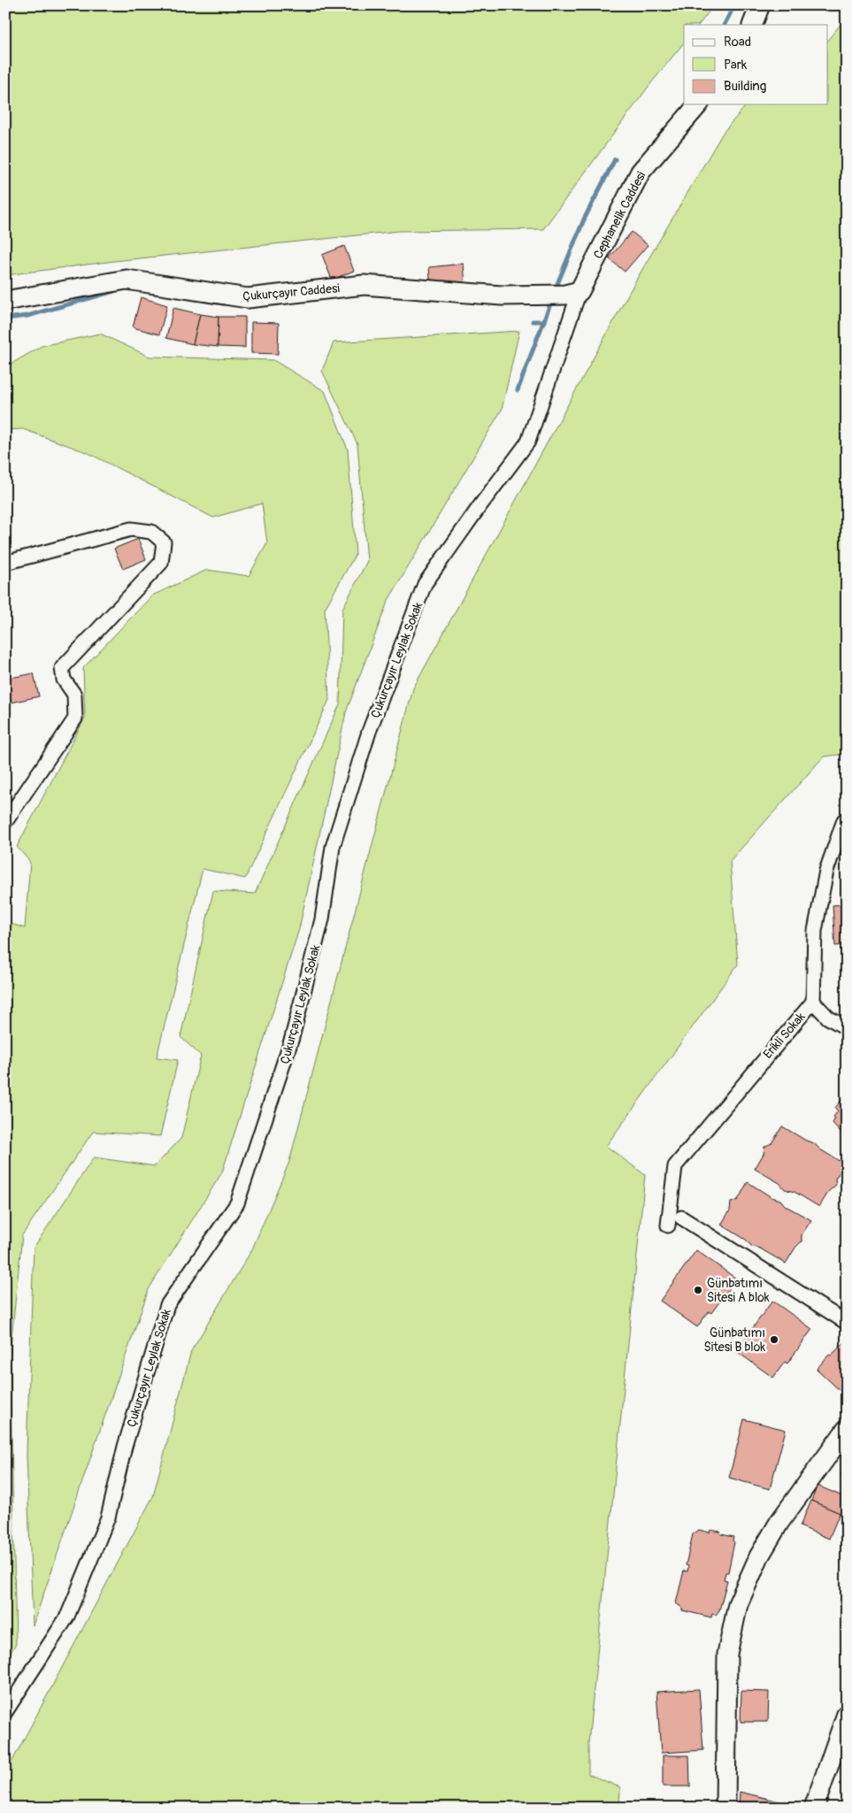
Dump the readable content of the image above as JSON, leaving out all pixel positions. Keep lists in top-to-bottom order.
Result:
{
  "streets": {
    "street": [
      "Cephanelik Caddesi",
      "Çukurçayır Caddesi",
      "Çukurçayır Leylak Sokak",
      "Erikli Sokak"
    ]
  },
  "crossings": [
    ["Cephanelik Caddesi", "Çukurçayır Caddesi"],
    ["Cephanelik Caddesi", "Çukurçayır Leylak Sokak"],
    ["Çukurçayır Caddesi", "Çukurçayır Leylak Sokak"]
  ],
  "places": ["Günbatımı Sitesi A blok", "Günbatımı Sitesi B blok"],
  "legend": ["Road", "Park", "Building"]
}
